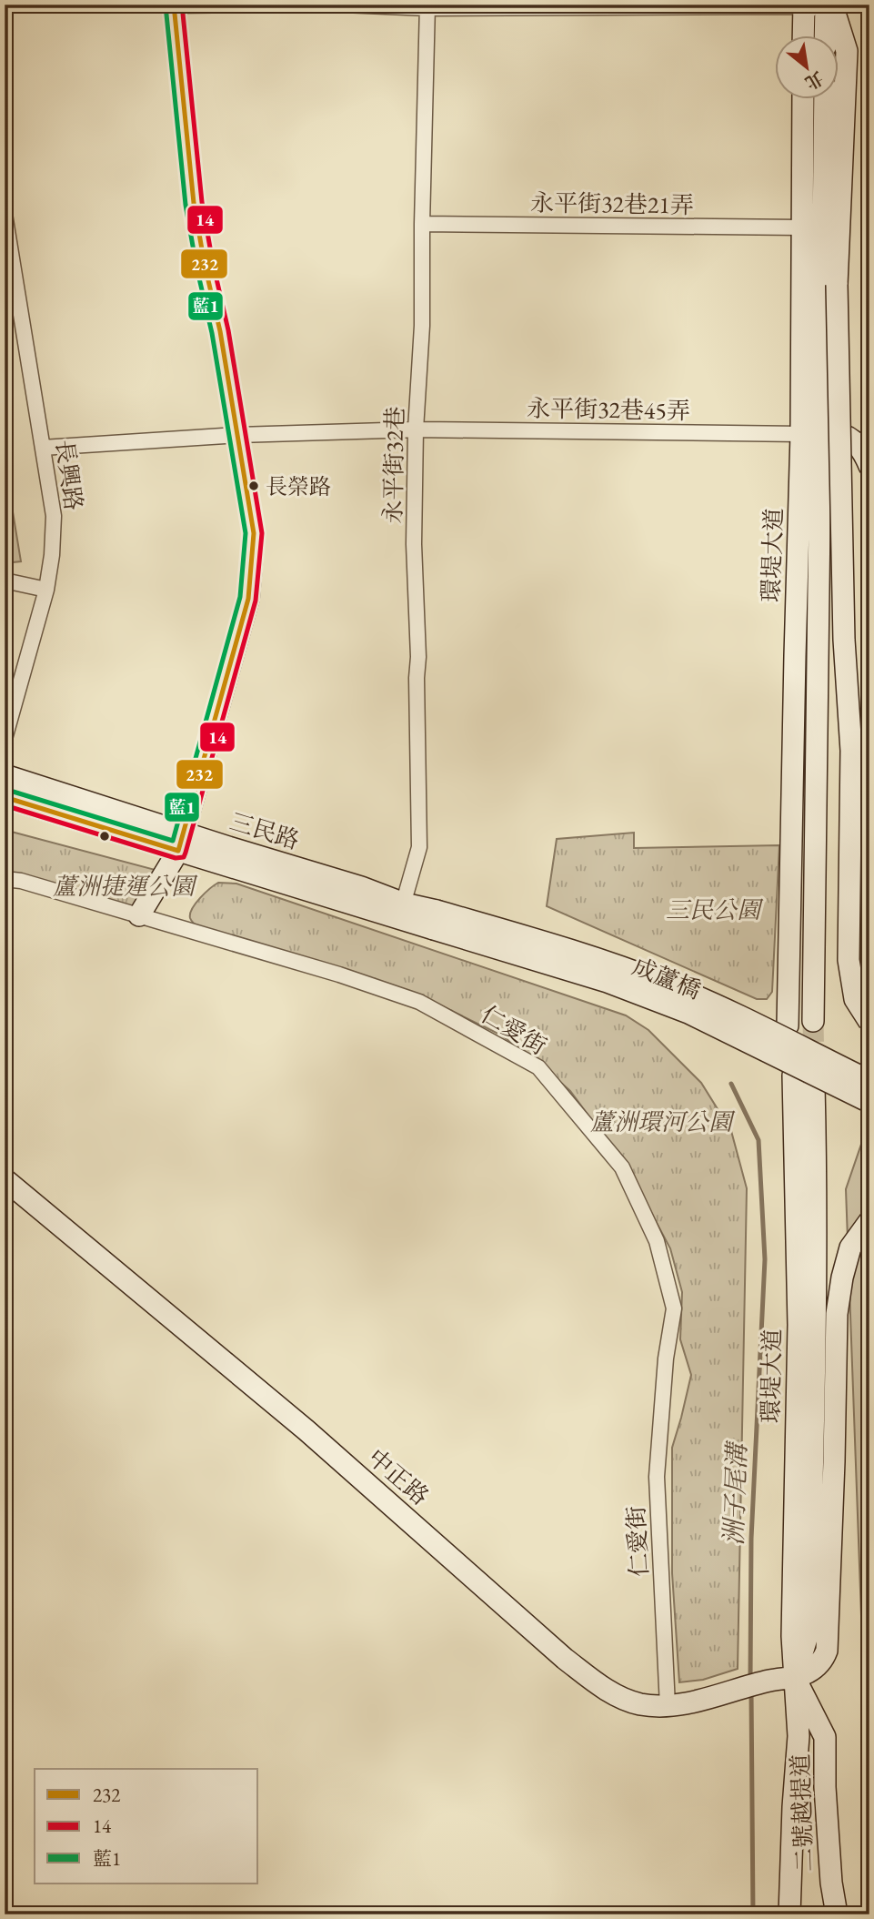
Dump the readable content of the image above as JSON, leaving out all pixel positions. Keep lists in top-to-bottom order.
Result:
{
  "streets": {
    "street": [
      "永平街32巷21弄",
      "永平街32巷45弄",
      "永平街32巷",
      "長興路",
      "環堤大道",
      "三民路",
      "成蘆橋",
      "仁愛街",
      "中正路",
      "二號越提道"
    ]
  },
  "crossings": [
    ["永平街32巷21弄", "永平街32巷"],
    ["永平街32巷21弄", "環堤大道"],
    ["永平街32巷45弄", "永平街32巷"],
    ["永平街32巷45弄", "長興路"],
    ["永平街32巷45弄", "環堤大道"],
    ["永平街32巷", "三民路"],
    ["環堤大道", "中正路"],
    ["環堤大道", "二號越提道"],
    ["三民路", "成蘆橋"],
    ["仁愛街", "中正路"],
    ["中正路", "二號越提道"]
  ],
  "water": ["洲子尾溝"],
  "parks": ["蘆洲捷運公園", "三民公園", "蘆洲環河公園"],
  "places": ["長榮路"],
  "lines": ["transit line 232", "transit line 14", "transit line 藍1"],
  "legend": ["232", "14", "藍1"],
  "north": "bottom right"
}
